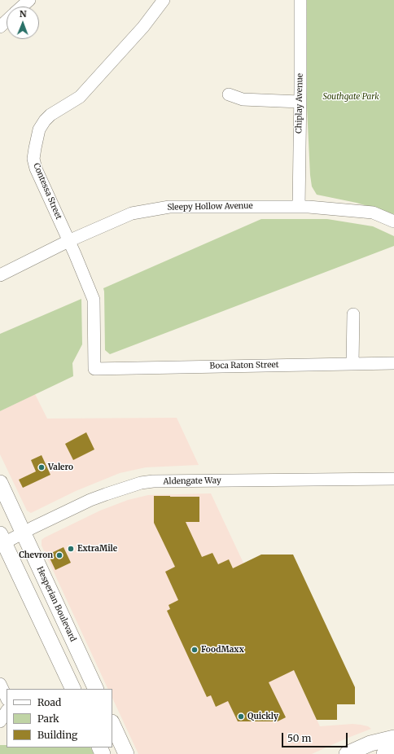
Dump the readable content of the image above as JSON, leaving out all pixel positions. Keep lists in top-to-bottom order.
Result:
{
  "streets": {
    "main road": ["Hesperian Boulevard"],
    "street": [
      "Chiplay Avenue",
      "Contessa Street",
      "Sleepy Hollow Avenue",
      "Boca Raton Street",
      "Aldengate Way"
    ]
  },
  "crossings": [
    ["Chiplay Avenue", "Sleepy Hollow Avenue"],
    ["Contessa Street", "Sleepy Hollow Avenue"],
    ["Contessa Street", "Boca Raton Street"],
    ["Aldengate Way", "Hesperian Boulevard"]
  ],
  "parks": ["Southgate Park"],
  "places": [
    "Valero",
    "ExtraMile",
    "Chevron",
    "FoodMaxx",
    "Quickly"
  ],
  "legend": ["Road", "Park", "Building"],
  "scale_bar": "50 m",
  "north": "top"
}
